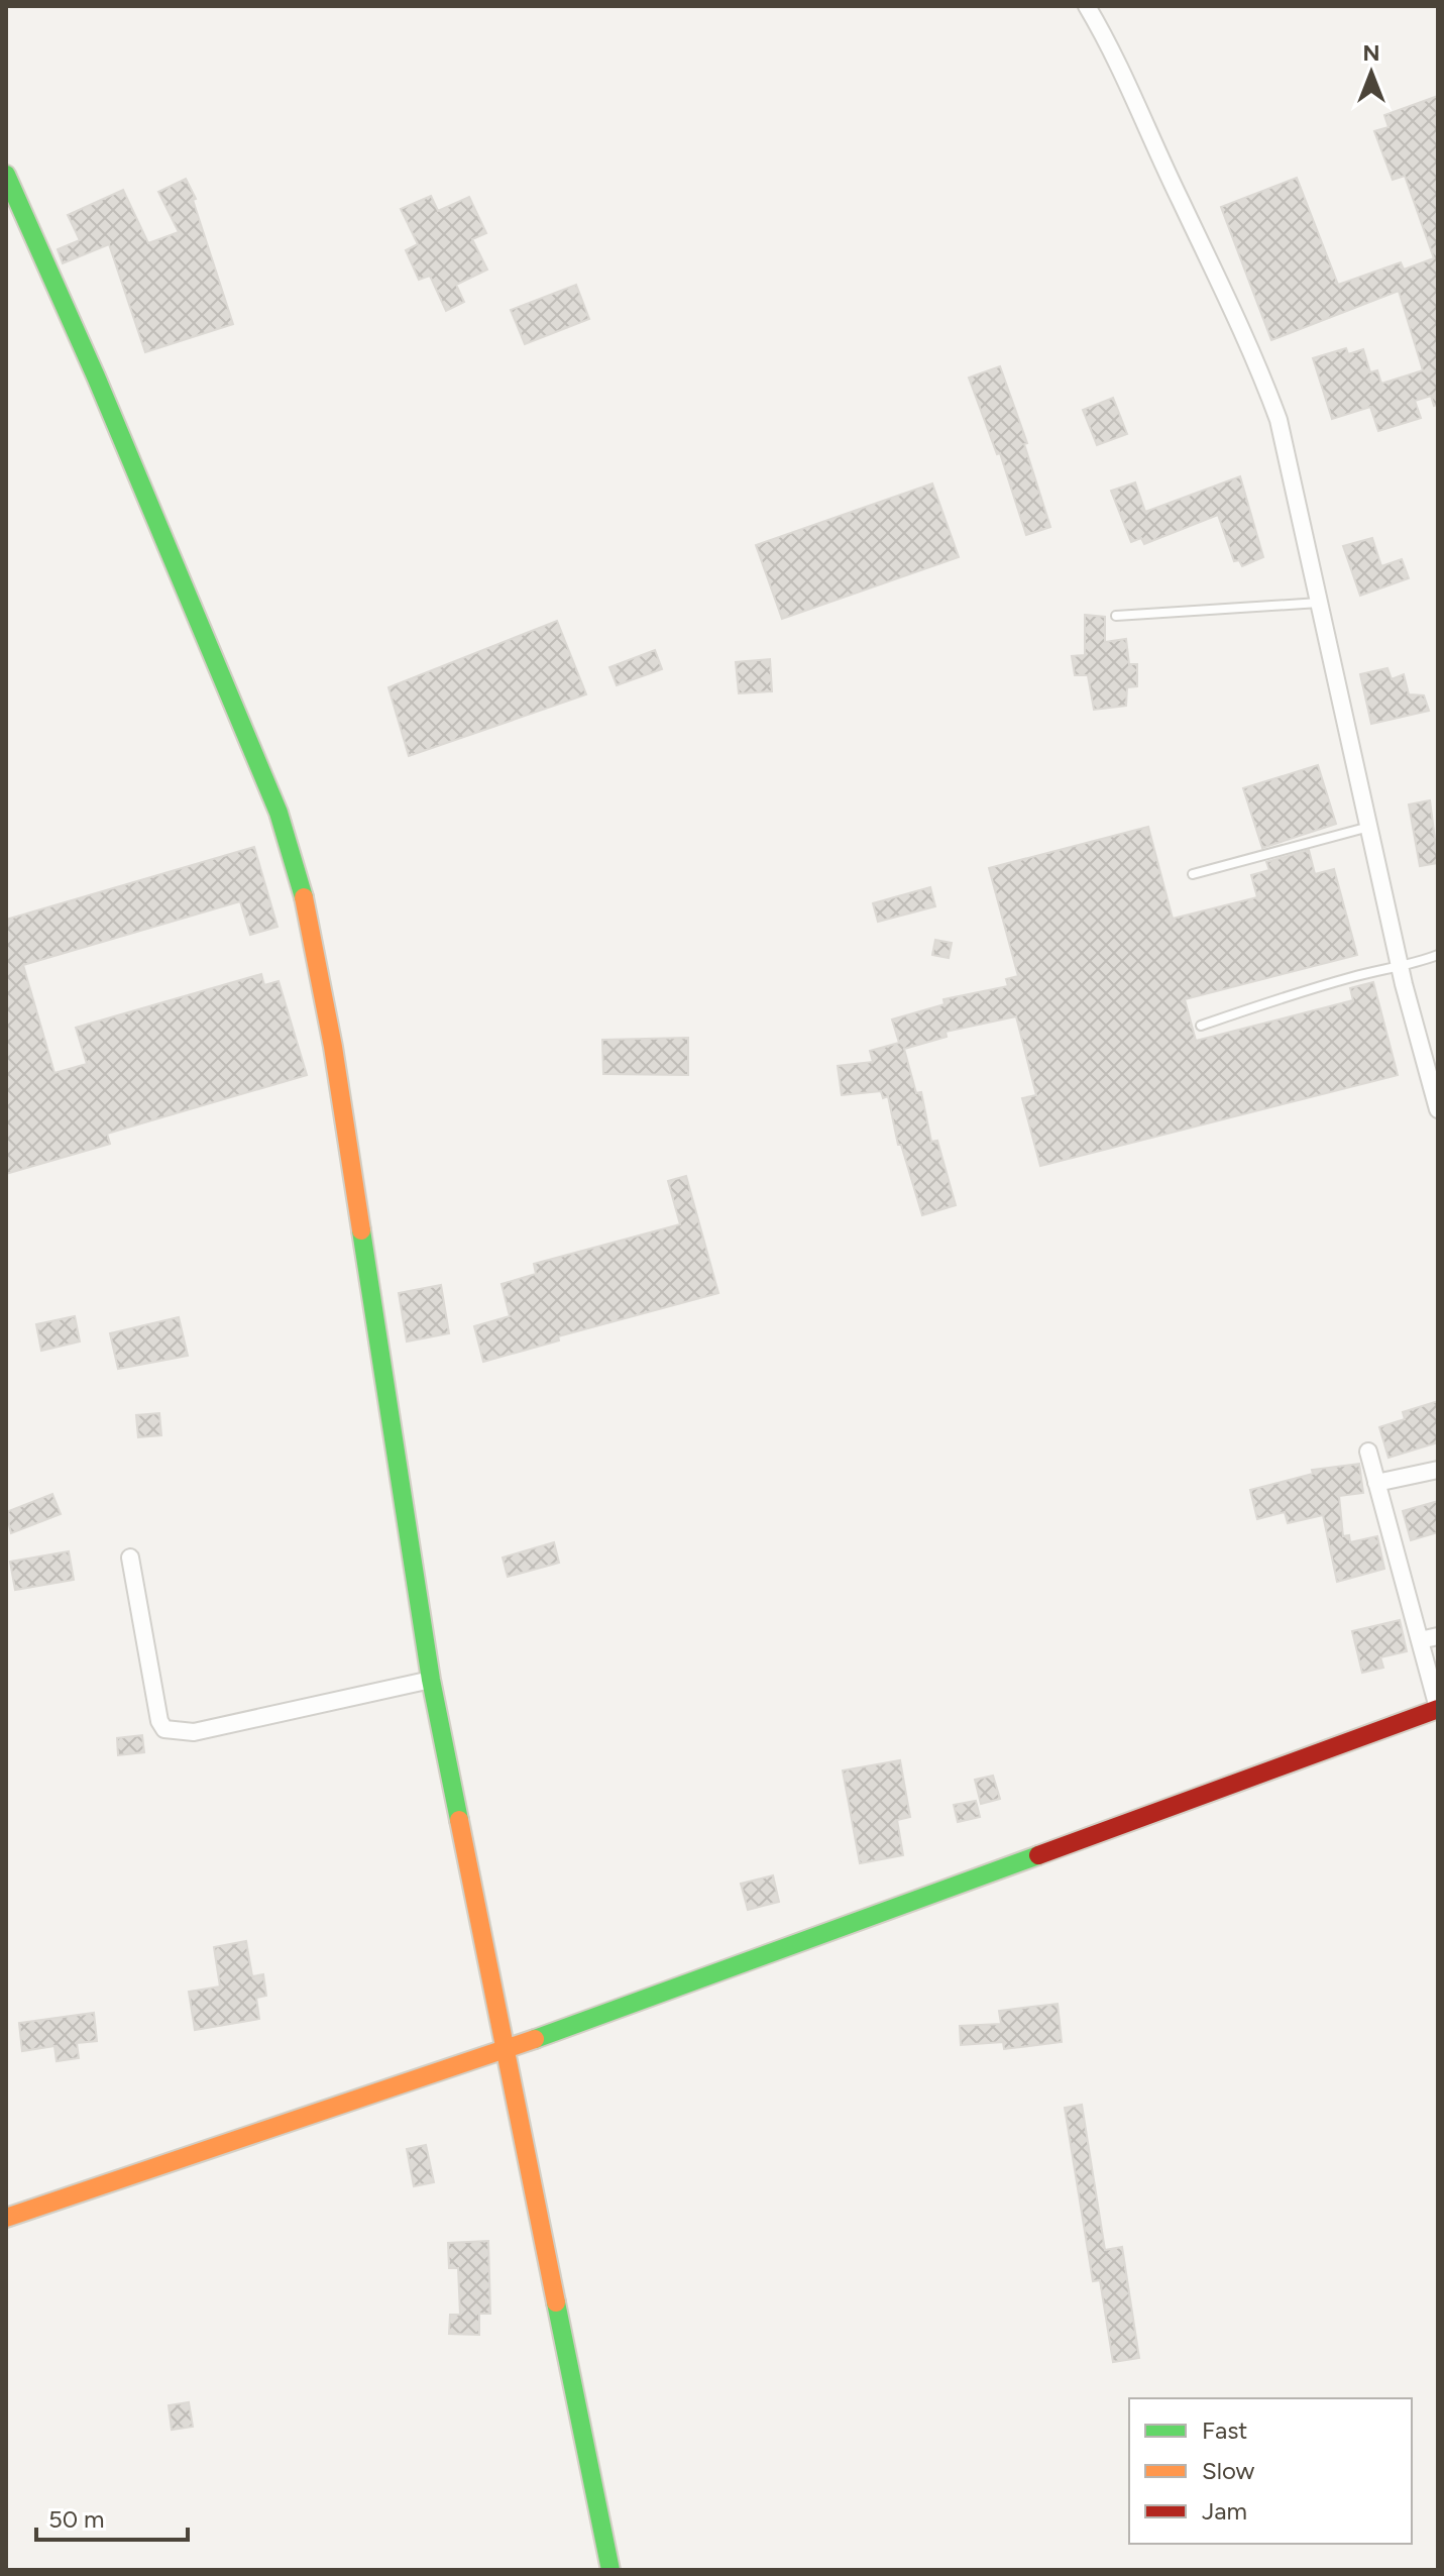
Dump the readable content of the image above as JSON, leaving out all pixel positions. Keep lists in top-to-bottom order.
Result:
{
  "legend": ["Fast", "Slow", "Jam"],
  "scale_bar": "50 m",
  "north": "top"
}
